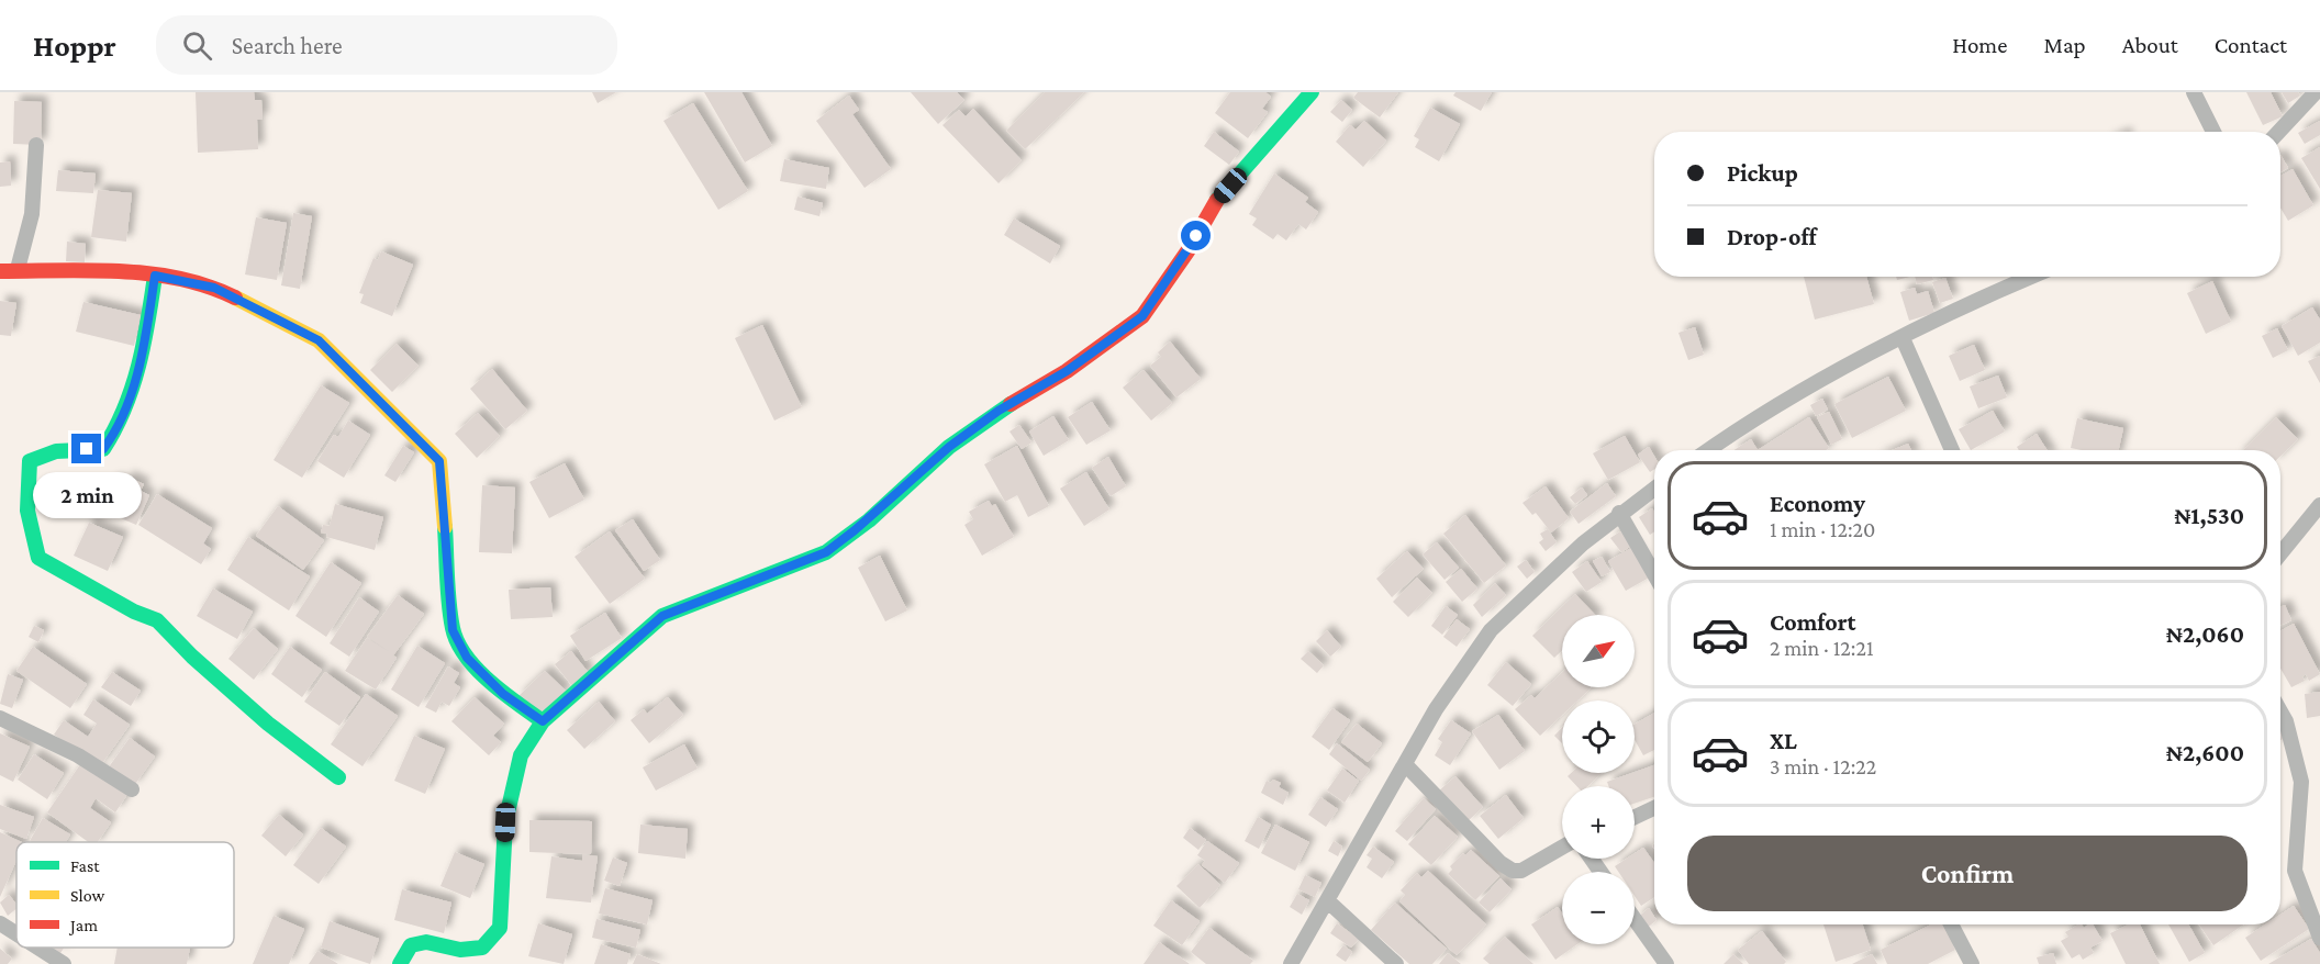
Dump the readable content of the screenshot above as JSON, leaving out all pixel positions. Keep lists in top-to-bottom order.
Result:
{
  "legend": ["Fast", "Slow", "Jam"],
  "north": "top right",
  "page": {
    "header": "Hoppr",
    "search": "Search here",
    "nav": [
      "Home",
      "Map",
      "About",
      "Contact"
    ],
    "banner": ["Pickup", "Drop-off"],
    "list": [
      {
        "name": "Economy",
        "note": "1 min · 12:20",
        "value": "₦1,530"
      },
      {
        "name": "Comfort",
        "note": "2 min · 12:21",
        "value": "₦2,060"
      },
      {
        "name": "XL",
        "note": "3 min · 12:22",
        "value": "₦2,600"
      }
    ],
    "bubble": "2 min",
    "map_buttons": ["+", "−"],
    "buttons": "Confirm"
  }
}
